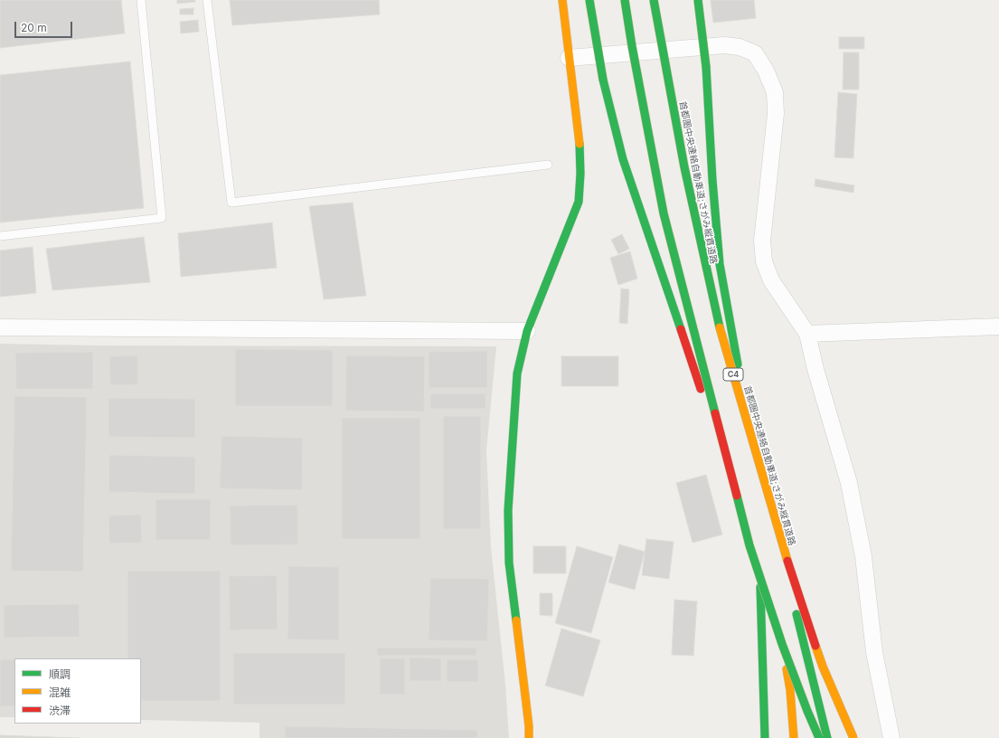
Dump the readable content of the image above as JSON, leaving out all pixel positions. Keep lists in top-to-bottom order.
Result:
{
  "streets": {
    "main road": ["首都圏中央連絡自動車道;さがみ縦貫道路", "C4"]
  },
  "legend": ["順調", "混雑", "渋滞"],
  "scale_bar": "20 m"
}
